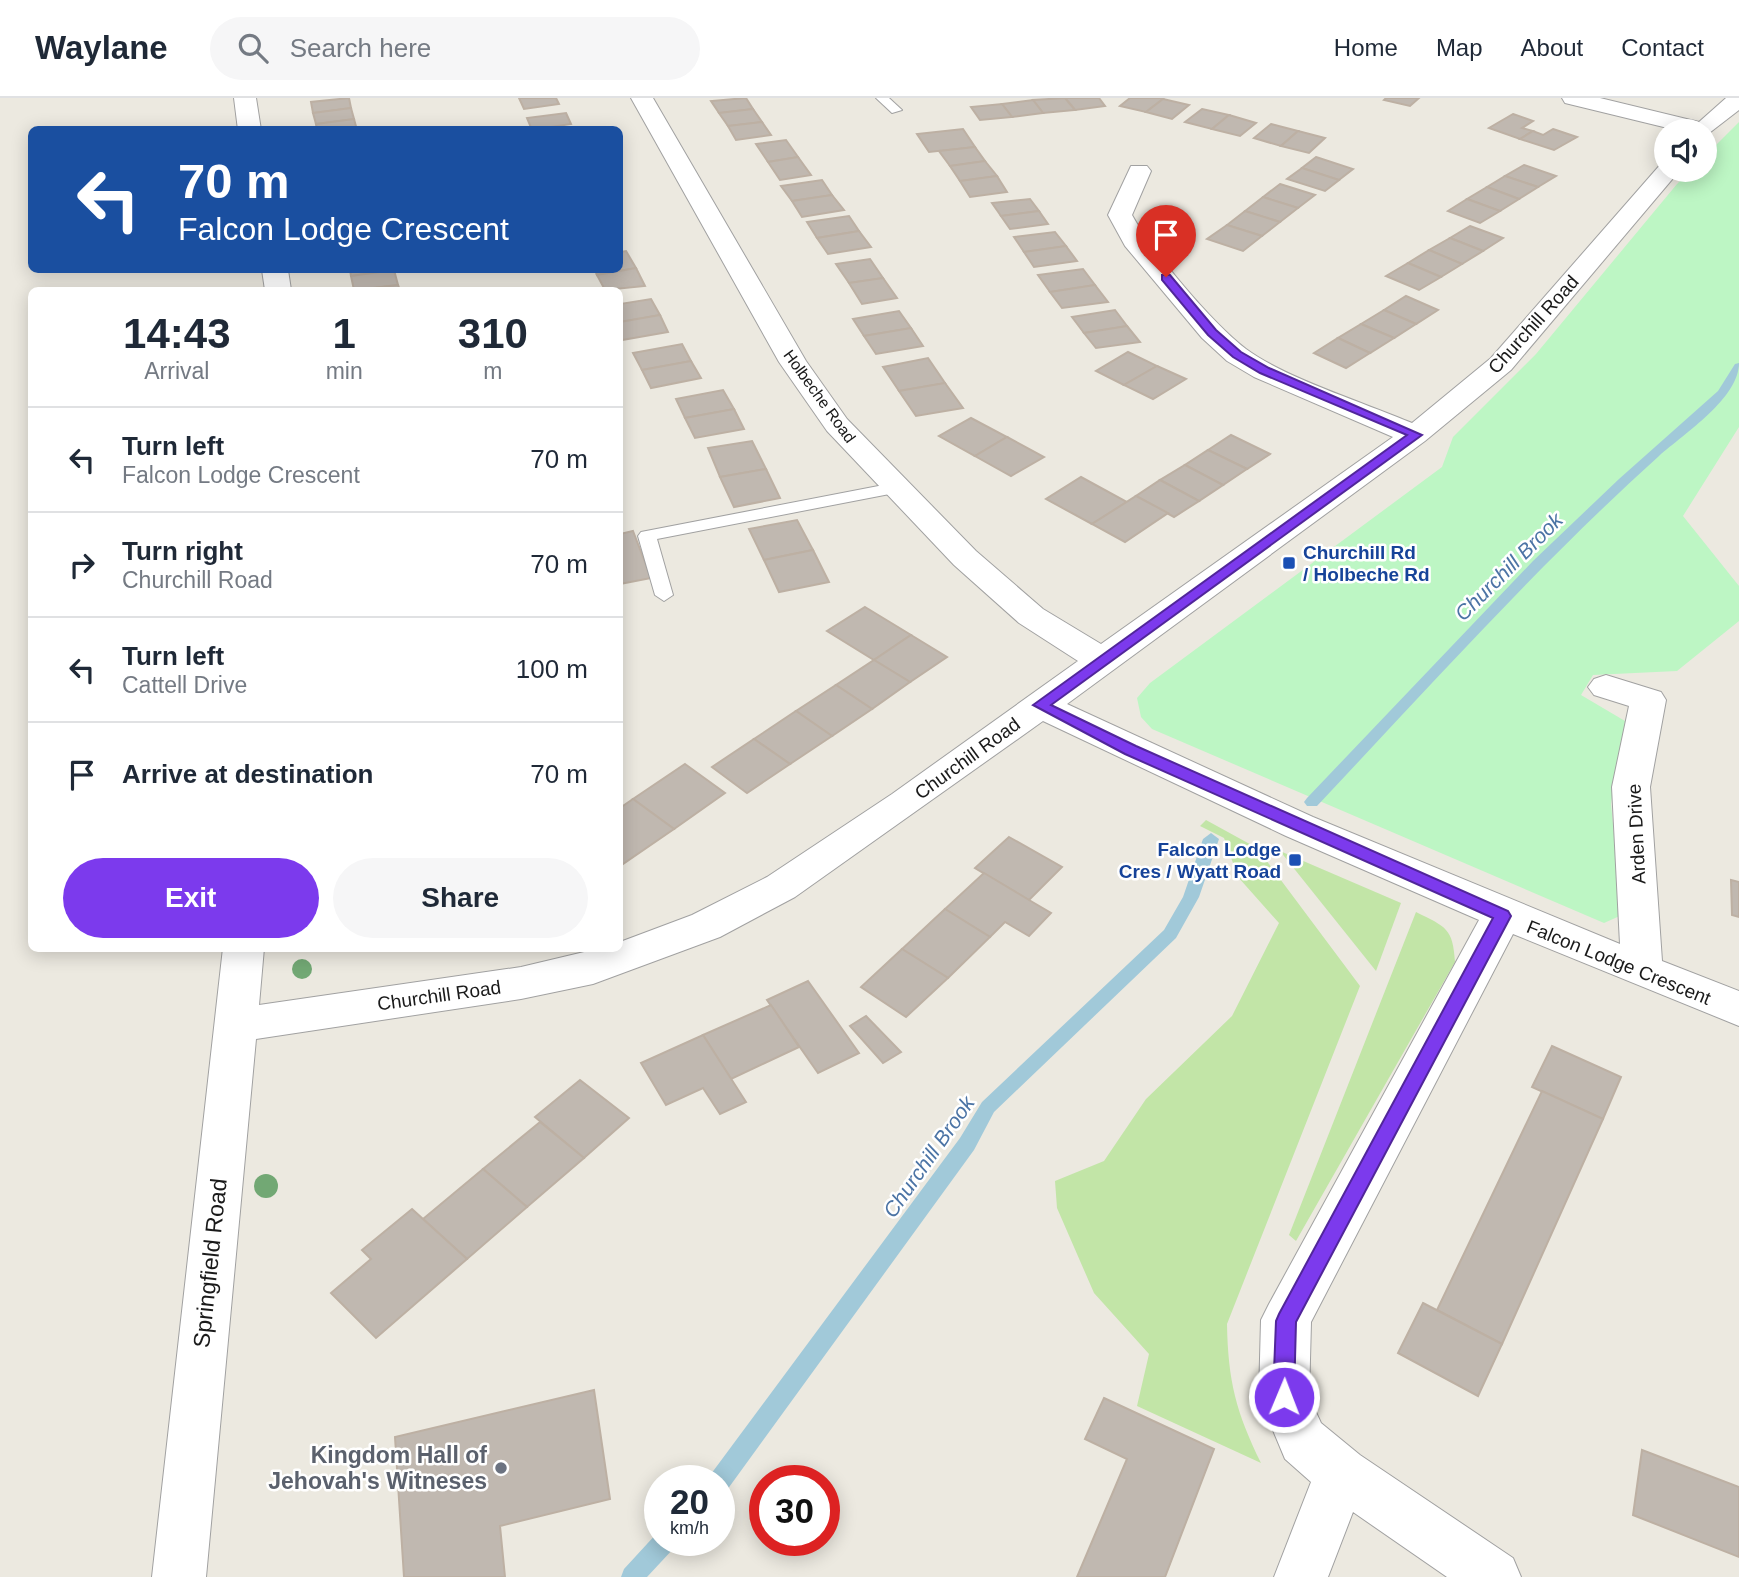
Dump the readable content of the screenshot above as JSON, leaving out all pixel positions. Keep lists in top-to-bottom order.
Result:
{
  "streets": {
    "street": [
      "Churchill Road",
      "Holbeche Road",
      "Arden Drive",
      "Falcon Lodge Crescent",
      "Springfield Road"
    ]
  },
  "crossings": [
    ["Churchill Road", "Holbeche Road"],
    ["Churchill Road", "Falcon Lodge Crescent"],
    ["Churchill Road", "Springfield Road"],
    ["Arden Drive", "Falcon Lodge Crescent"]
  ],
  "water": ["Churchill Brook"],
  "places": {
    "transit": ["Churchill Rd / Holbeche Rd", "Falcon Lodge Cres / Wyatt Road"],
    "other": ["Kingdom Hall of Jehovah's Witneses"]
  },
  "page": {
    "header": "Waylane",
    "search": "Search here",
    "nav": [
      "Home",
      "Map",
      "About",
      "Contact"
    ],
    "turn": ["70 m", "Falcon Lodge Crescent"],
    "eta": [
      "14:43",
      "Arrival",
      "1",
      "min",
      "310",
      "m"
    ],
    "list": [
      {
        "name": "Turn left",
        "note": "Falcon Lodge Crescent",
        "value": "70 m"
      },
      {
        "name": "Turn right",
        "note": "Churchill Road",
        "value": "70 m"
      },
      {
        "name": "Turn left",
        "note": "Cattell Drive",
        "value": "100 m"
      },
      {
        "name": "Arrive at destination",
        "value": "70 m"
      }
    ],
    "buttons": ["Exit", "Share"],
    "speed": "20 km/h",
    "limit": "30"
  }
}
